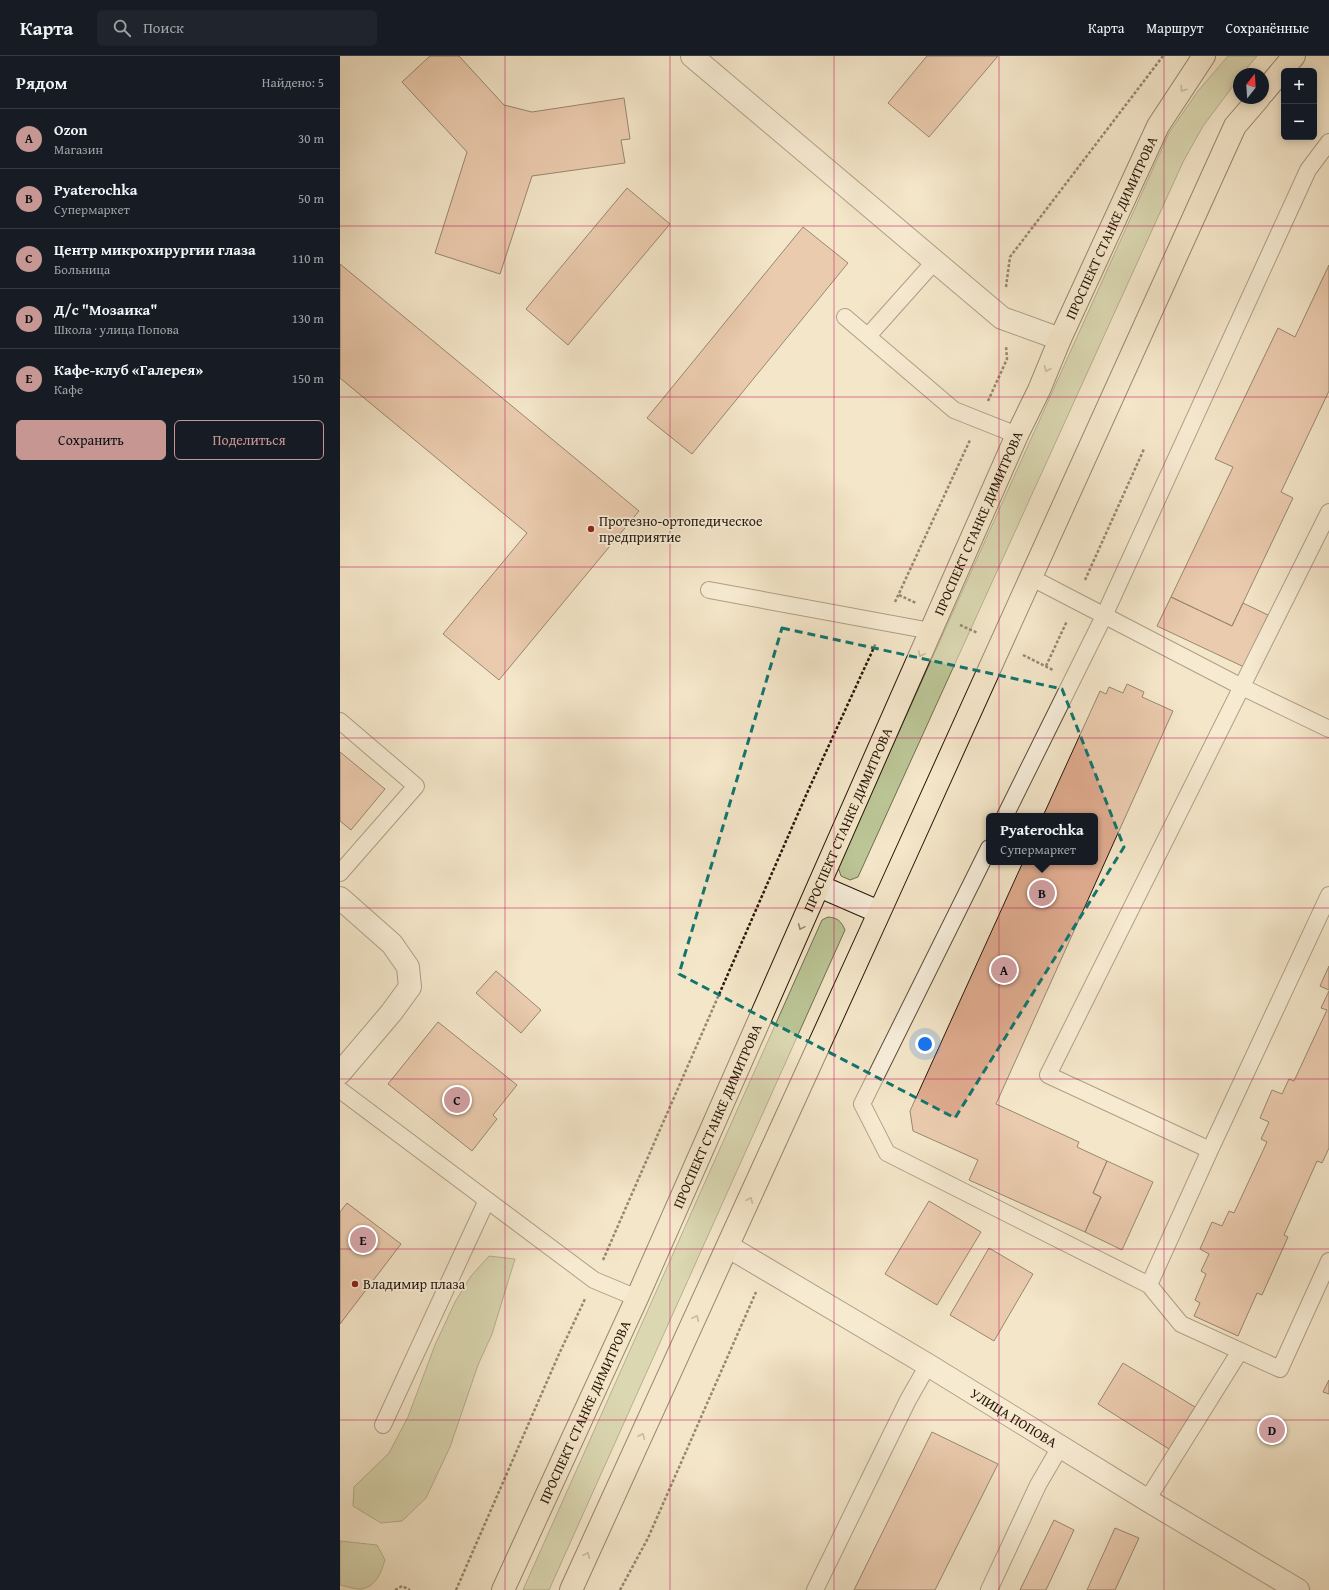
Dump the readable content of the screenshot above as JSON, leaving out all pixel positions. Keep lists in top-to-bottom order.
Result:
{
  "streets": {
    "main road": ["ПРОСПЕКТ СТАНКЕ ДИМИТРОВА"],
    "street": ["УЛИЦА ПОПОВА"]
  },
  "places": ["Протезно-ортопедическое предприятие", "Владимир плаза"],
  "north": "top",
  "page": {
    "header": "Карта",
    "search": "Поиск",
    "nav": ["Карта", "Маршрут", "Сохранённые"],
    "heading": ["Рядом", "Найдено: 5"],
    "map_buttons": ["+", "−"],
    "list": [
      {
        "mark": "A",
        "name": "Ozon",
        "note": "Магазин",
        "value": "30 m"
      },
      {
        "mark": "B",
        "name": "Pyaterochka",
        "note": "Супермаркет",
        "value": "50 m"
      },
      {
        "mark": "C",
        "name": "Центр микрохирургии глаза",
        "note": "Больница",
        "value": "110 m"
      },
      {
        "mark": "D",
        "name": "Д/с \"Мозаика\"",
        "note": "Школа · улица Попова",
        "value": "130 m"
      },
      {
        "mark": "E",
        "name": "Кафе-клуб «Галерея»",
        "note": "Кафе",
        "value": "150 m"
      }
    ],
    "buttons": ["Сохранить", "Поделиться"],
    "popup": ["Pyaterochka", "Супермаркет"],
    "pins": [
      "B",
      "A",
      "C",
      "E",
      "D"
    ]
  }
}
